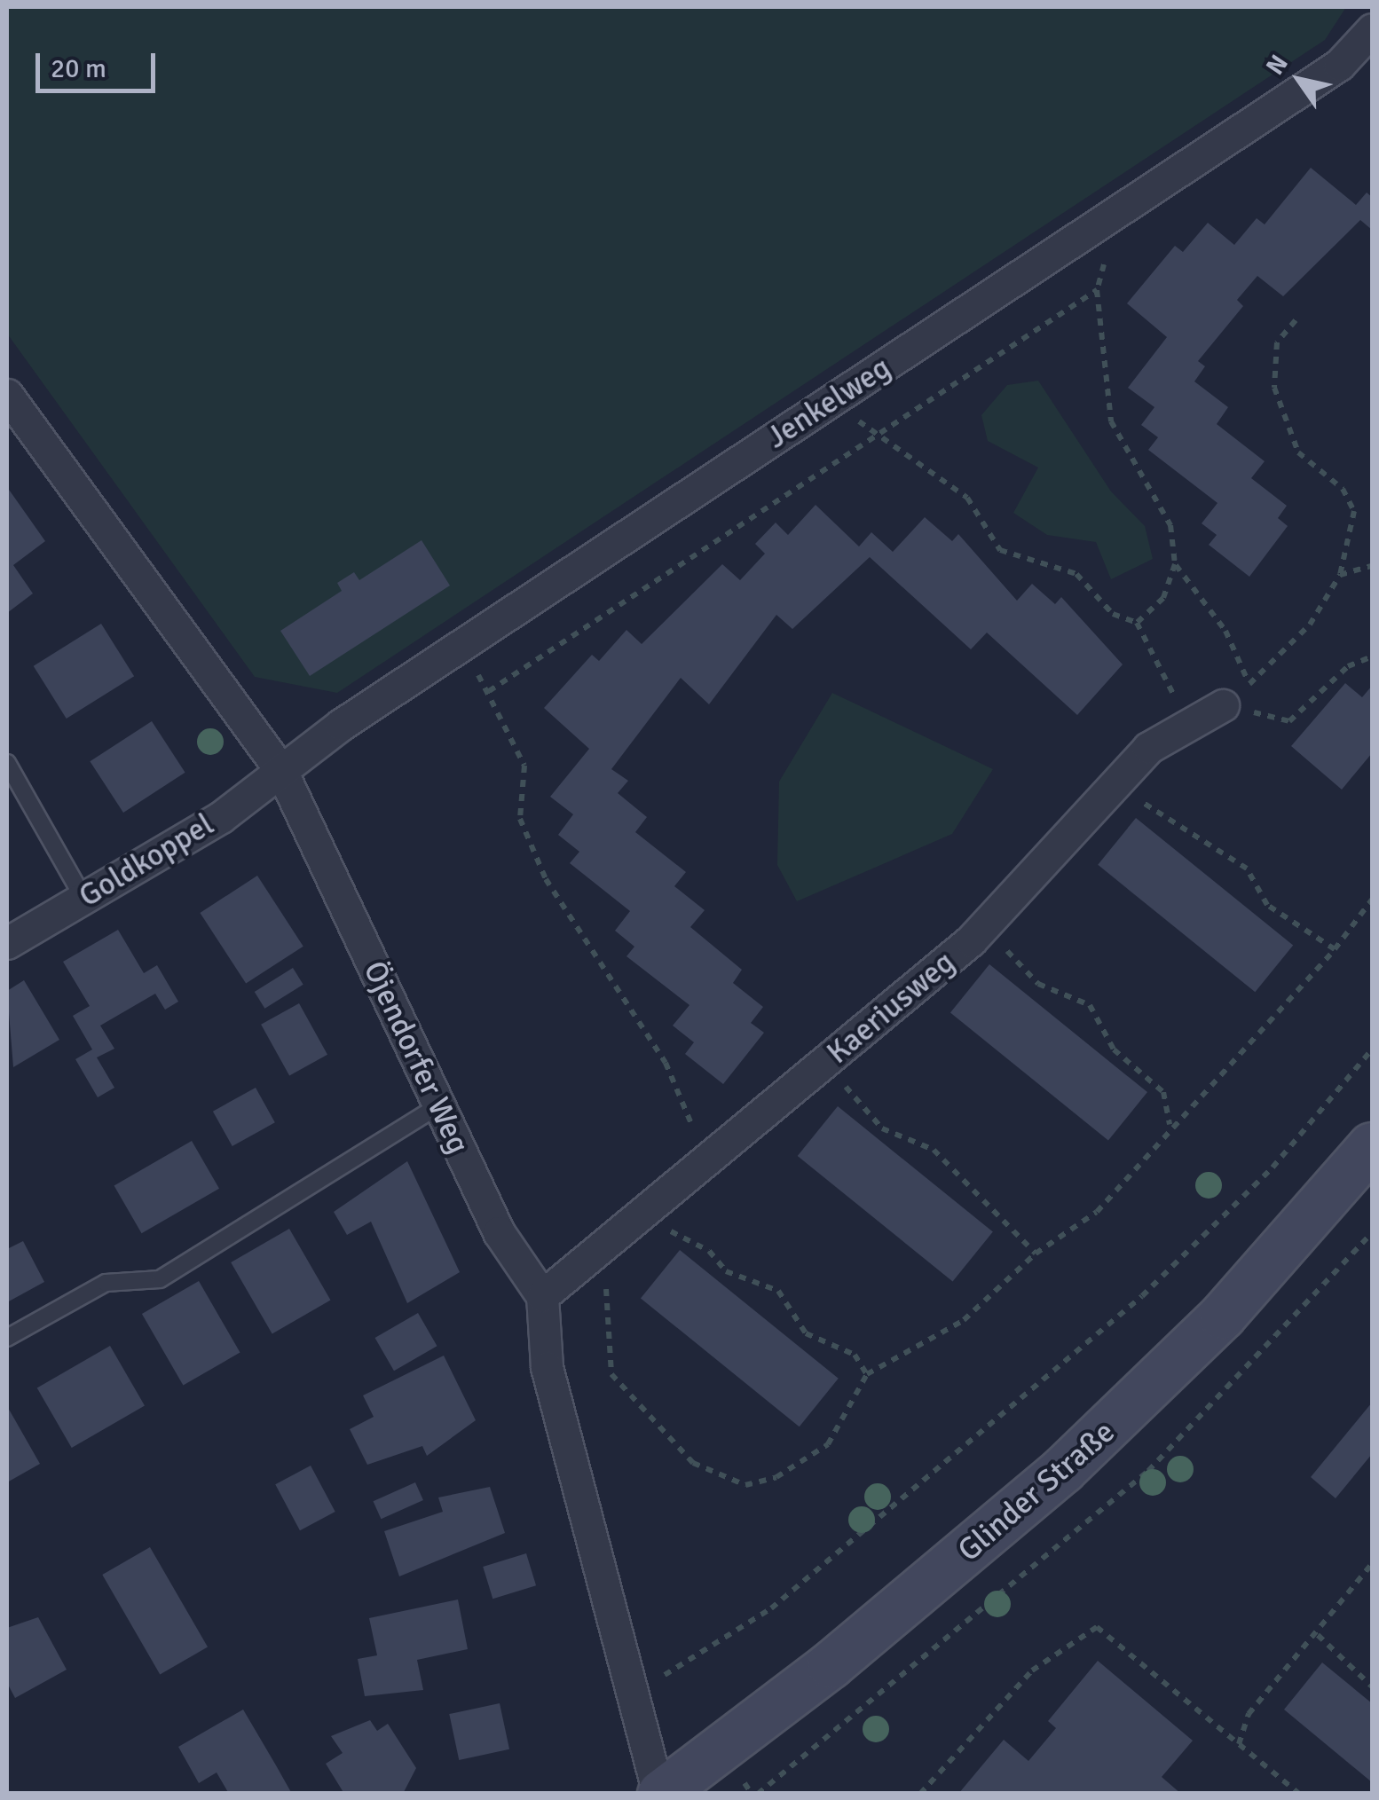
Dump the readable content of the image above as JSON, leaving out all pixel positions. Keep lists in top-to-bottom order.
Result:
{
  "streets": {
    "main road": ["Glinder Straße"],
    "street": [
      "Jenkelweg",
      "Goldkoppel",
      "Kaeriusweg",
      "Öjendorfer Weg"
    ]
  },
  "crossings": [
    ["Jenkelweg", "Goldkoppel"],
    ["Jenkelweg", "Öjendorfer Weg"],
    ["Goldkoppel", "Öjendorfer Weg"],
    ["Kaeriusweg", "Öjendorfer Weg"]
  ],
  "scale_bar": "20 m",
  "north": "top left"
}
